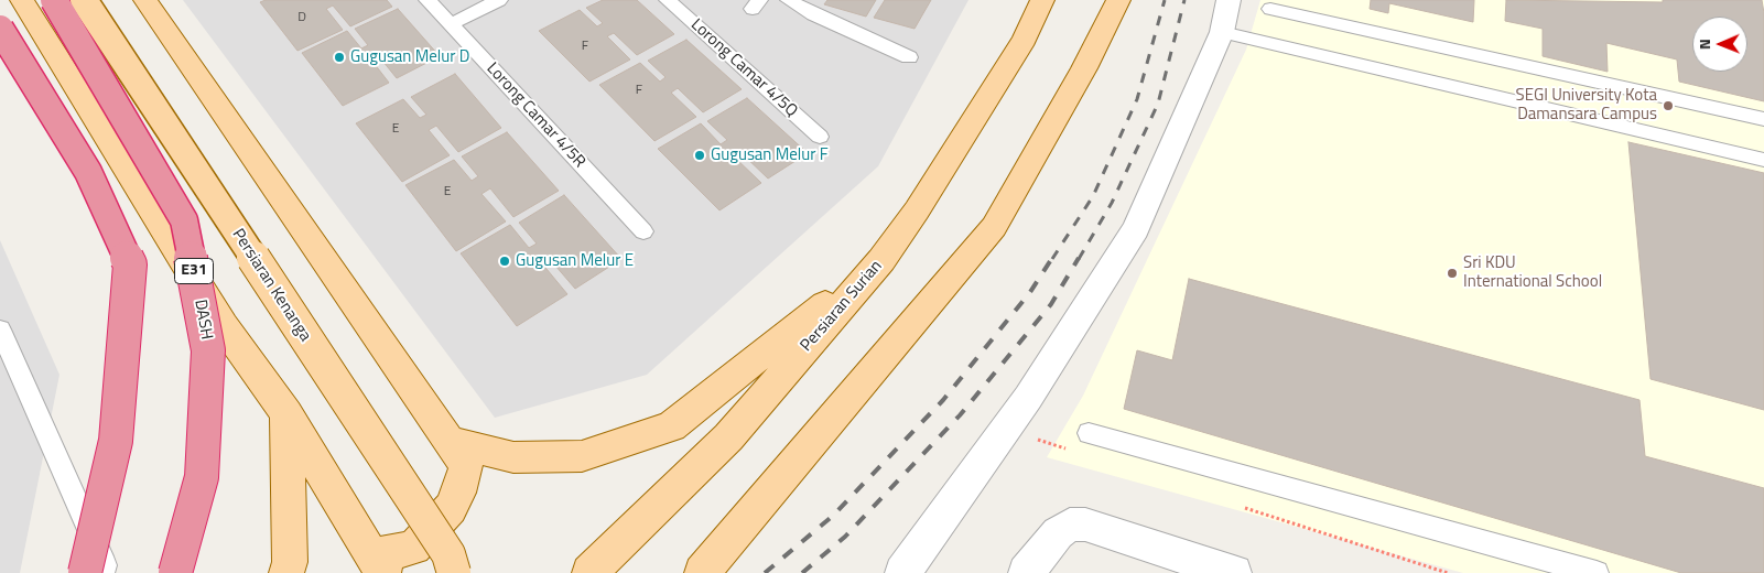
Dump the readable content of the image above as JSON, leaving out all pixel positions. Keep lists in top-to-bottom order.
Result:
{
  "streets": {
    "highway": ["E31", "DASH"],
    "main road": ["Persiaran Kenanga", "Persiaran Surian"],
    "lane": ["Lorong Camar 4/5Q", "Lorong Camar 4/5R"]
  },
  "places": [
    "Gugusan Melur D",
    "SEGI University Kota Damansara Campus",
    "Gugusan Melur F",
    "Gugusan Melur E",
    "Sri KDU International School"
  ],
  "house_numbers": [
    "D",
    "F",
    "F",
    "E",
    "E"
  ],
  "north": "left"
}
